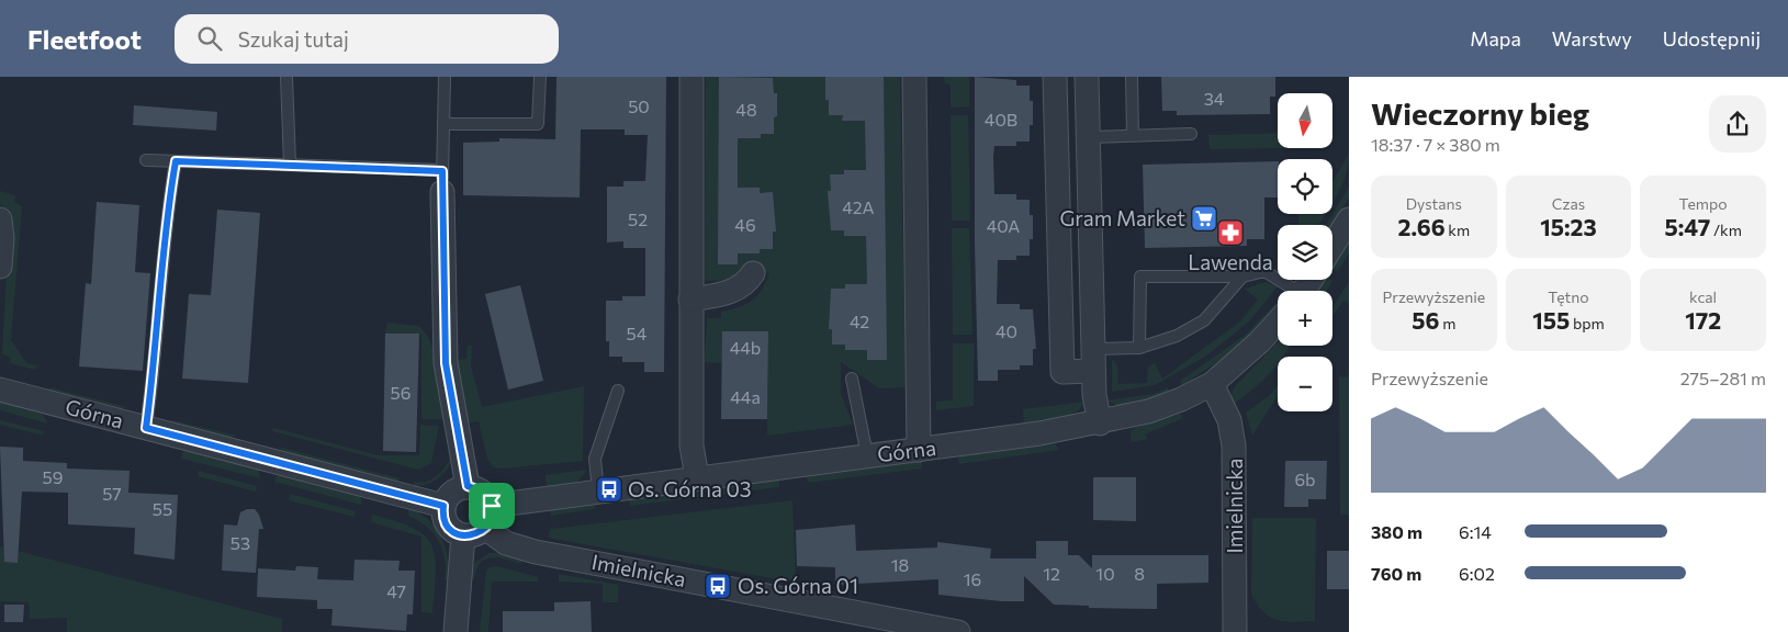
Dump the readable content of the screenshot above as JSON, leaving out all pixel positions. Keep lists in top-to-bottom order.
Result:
{
  "streets": {
    "street": ["Górna", "Imielnicka"]
  },
  "crossings": [
    ["Górna", "Imielnicka"]
  ],
  "places": {
    "supermarket": ["Gram Market"],
    "pharmacy": ["Lawenda"],
    "bus stop": ["Os. Górna 03", "Os. Górna 01"]
  },
  "house_numbers": [
    "34",
    "50",
    "48",
    "40B",
    "42A",
    "52",
    "46",
    "40A",
    "42",
    "40",
    "54",
    "44b",
    "56",
    "44a",
    "59",
    "6b",
    "57",
    "55",
    "53",
    "18",
    "12",
    "10",
    "8",
    "16",
    "47"
  ],
  "north": "bottom",
  "page": {
    "header": "Fleetfoot",
    "search": "Szukaj tutaj",
    "nav": ["Mapa", "Warstwy", "Udostępnij"],
    "heading": ["Wieczorny bieg", "18:37 · 7 × 380 m"],
    "map_buttons": ["+", "−"],
    "stats": [
      ["Dystans", "2.66 km"],
      ["Czas", "15:23"],
      ["Tempo", "5:47 /km"],
      ["Przewyższenie", "56 m"],
      ["Tętno", "155 bpm"],
      ["kcal", "172"]
    ],
    "chart": ["Przewyższenie", "275–281 m"],
    "list": [
      {
        "name": "380 m",
        "note": "6:14"
      },
      {
        "name": "760 m",
        "note": "6:02"
      }
    ]
  }
}
